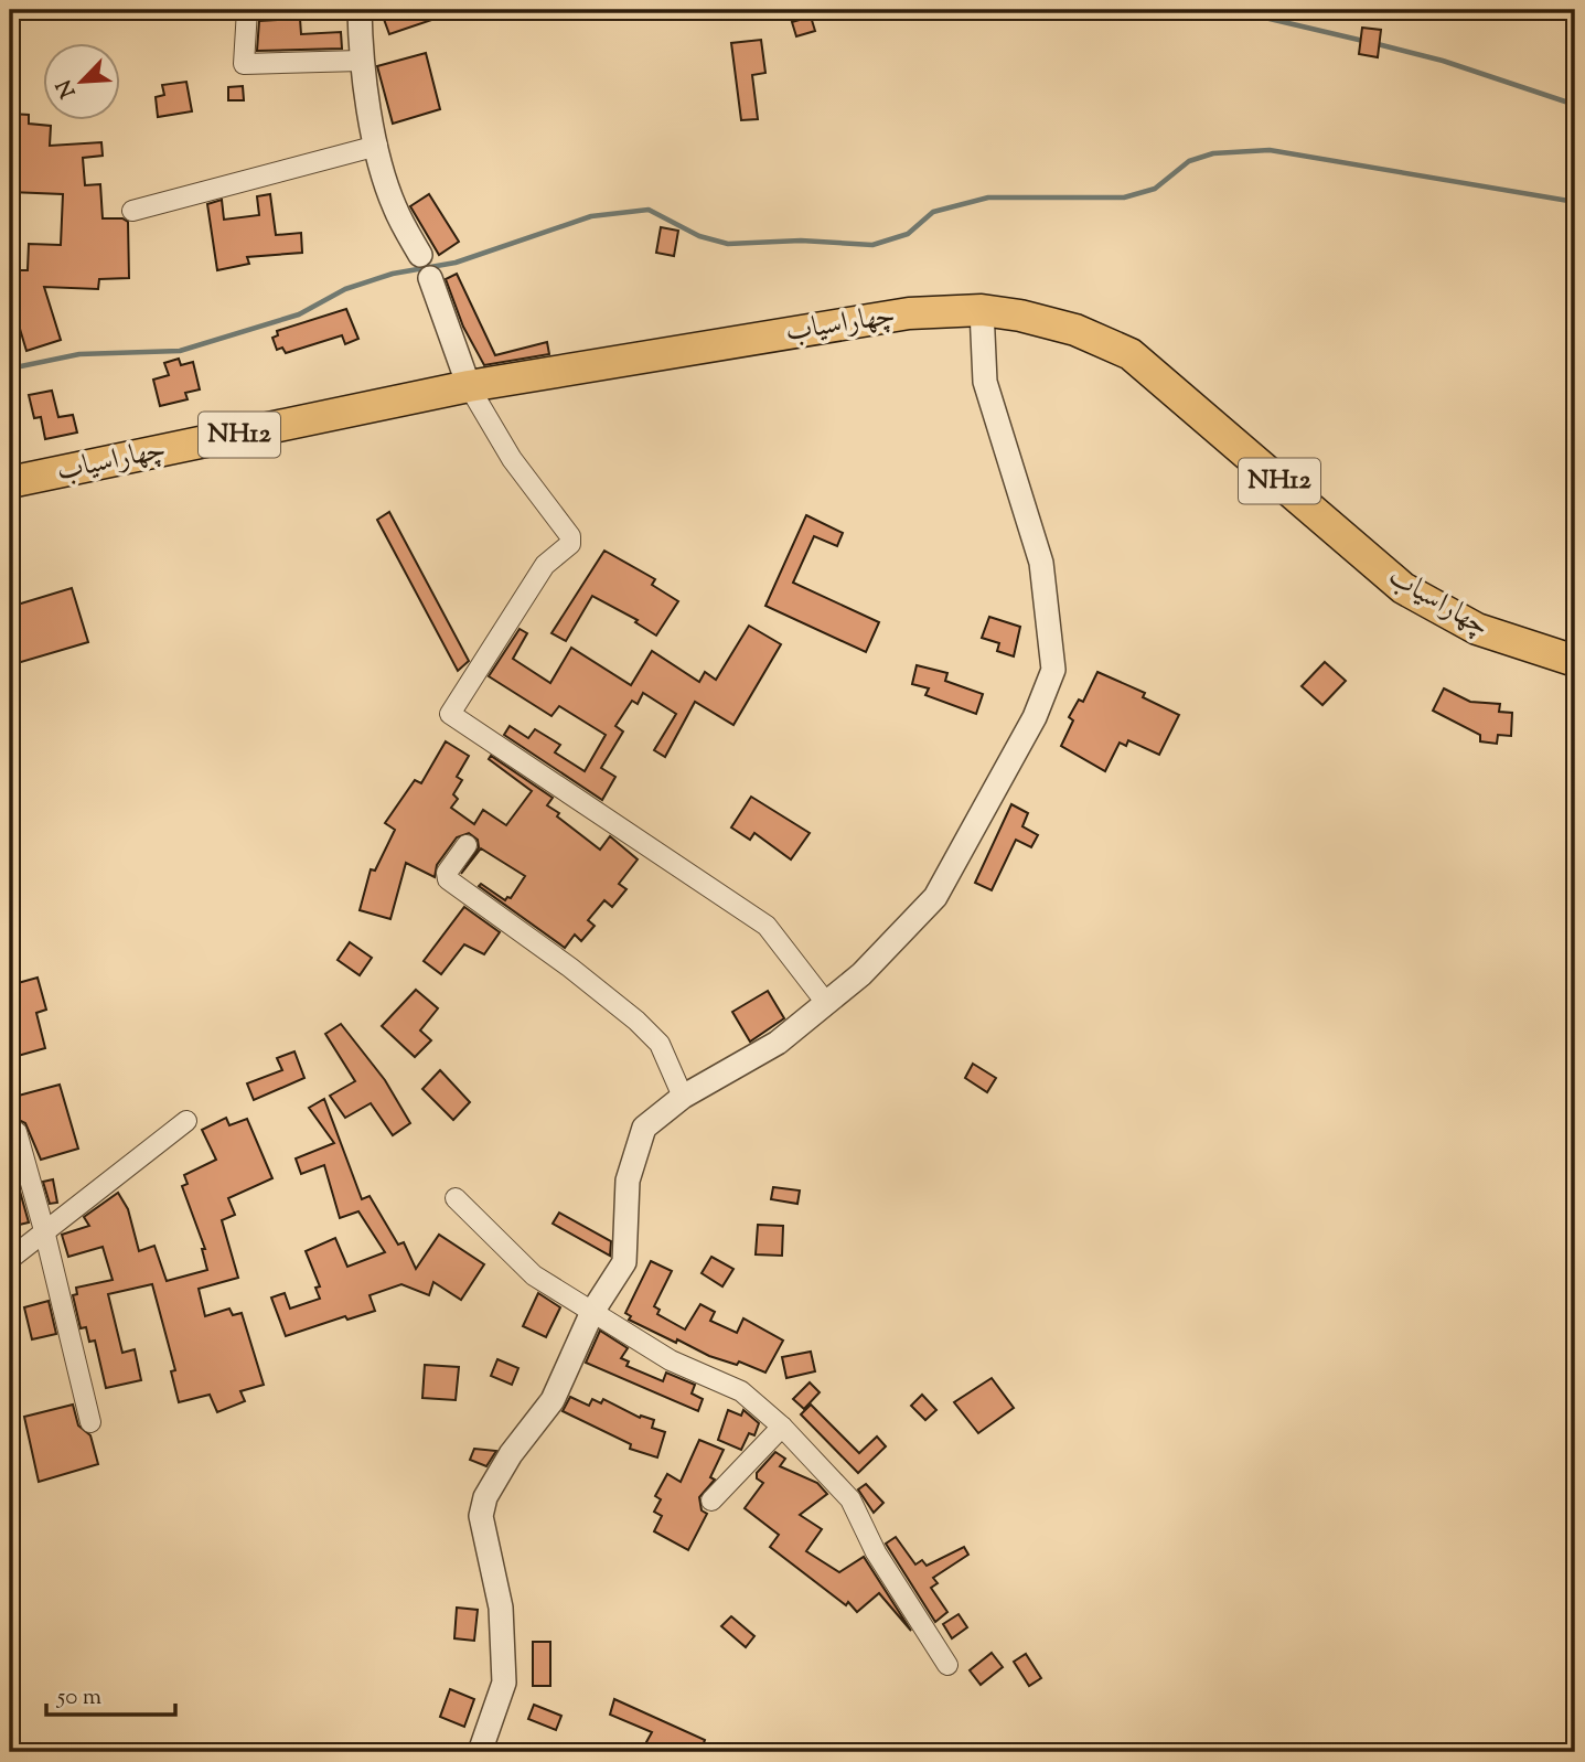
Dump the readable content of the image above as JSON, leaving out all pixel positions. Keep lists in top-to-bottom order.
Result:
{
  "streets": {
    "highway": ["چهاراسیاب", "NH12"]
  },
  "scale_bar": "50 m",
  "north": "bottom left"
}
